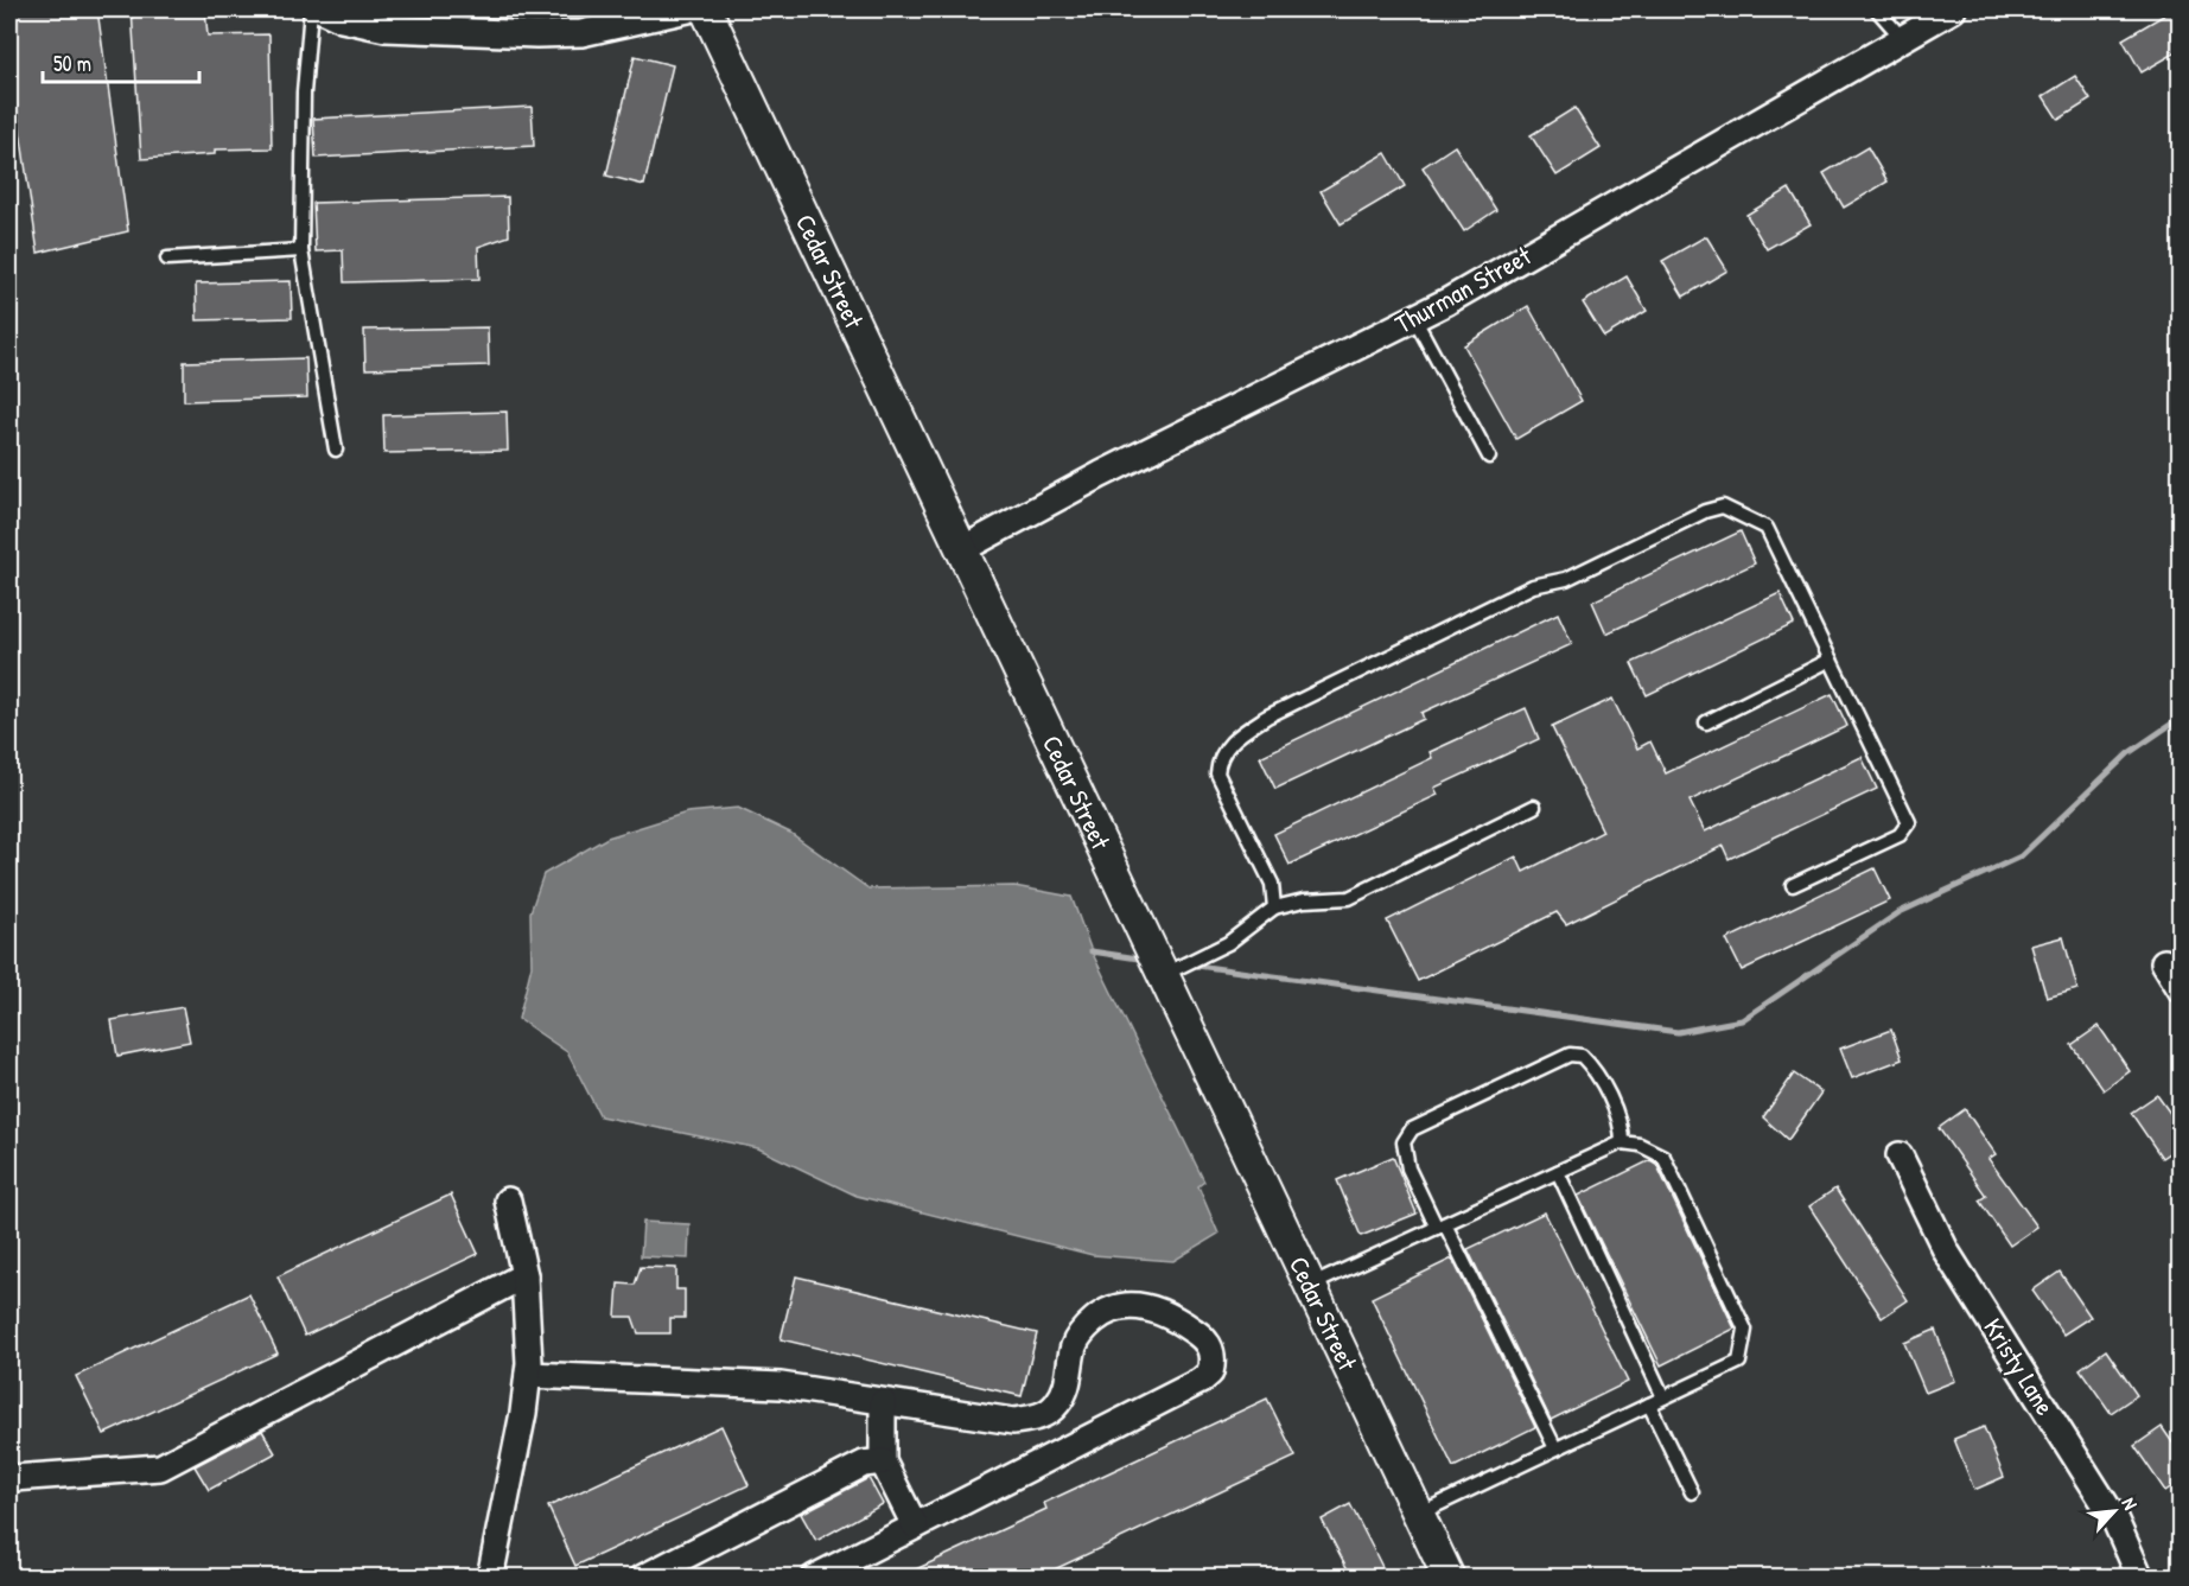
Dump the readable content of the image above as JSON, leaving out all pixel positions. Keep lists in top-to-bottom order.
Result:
{
  "streets": {
    "street": ["Cedar Street", "Thurman Street", "Kristy Lane"]
  },
  "crossings": [
    ["Cedar Street", "Thurman Street"]
  ],
  "scale_bar": "50 m",
  "north": "top right"
}
